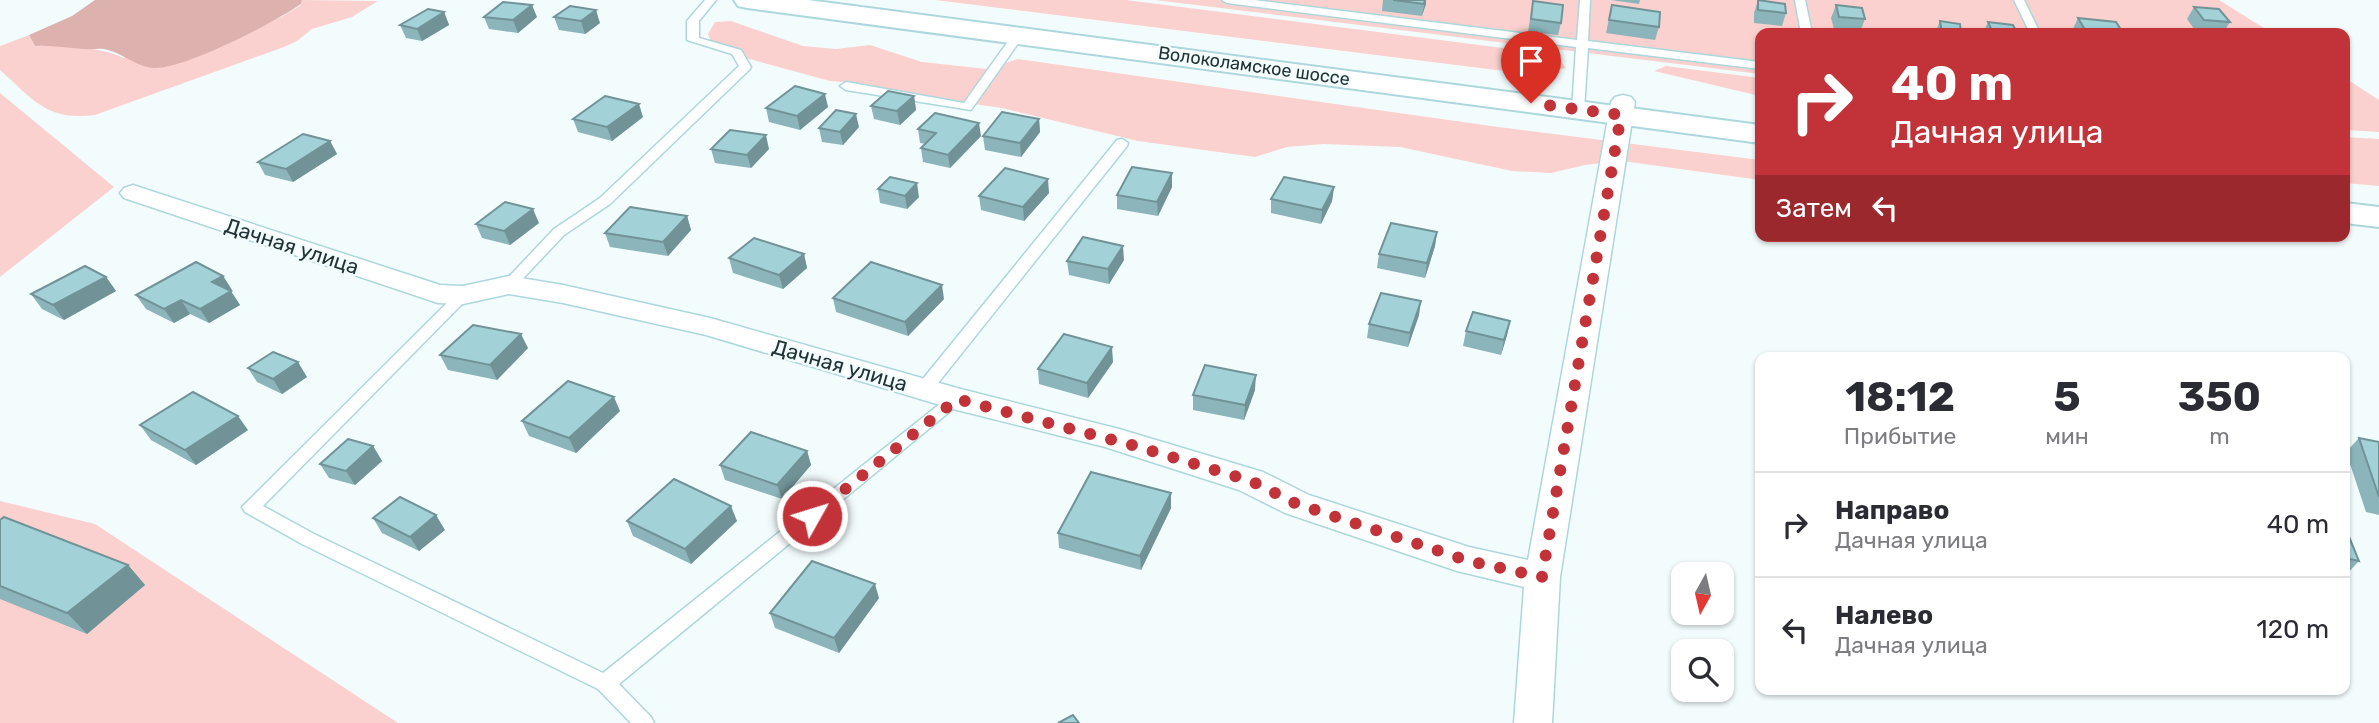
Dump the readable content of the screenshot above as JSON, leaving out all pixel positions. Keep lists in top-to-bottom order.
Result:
{
  "streets": {
    "main road": ["Волоколамское шоссе"],
    "street": ["Дачная улица"]
  },
  "north": "bottom",
  "page": {
    "turn": ["40 m", "Дачная улица"],
    "then": "Затем",
    "eta": [
      "18:12",
      "Прибытие",
      "5",
      "мин",
      "350",
      "m"
    ],
    "list": [
      {
        "name": "Направо",
        "note": "Дачная улица",
        "value": "40 m"
      },
      {
        "name": "Налево",
        "note": "Дачная улица",
        "value": "120 m"
      }
    ]
  }
}
